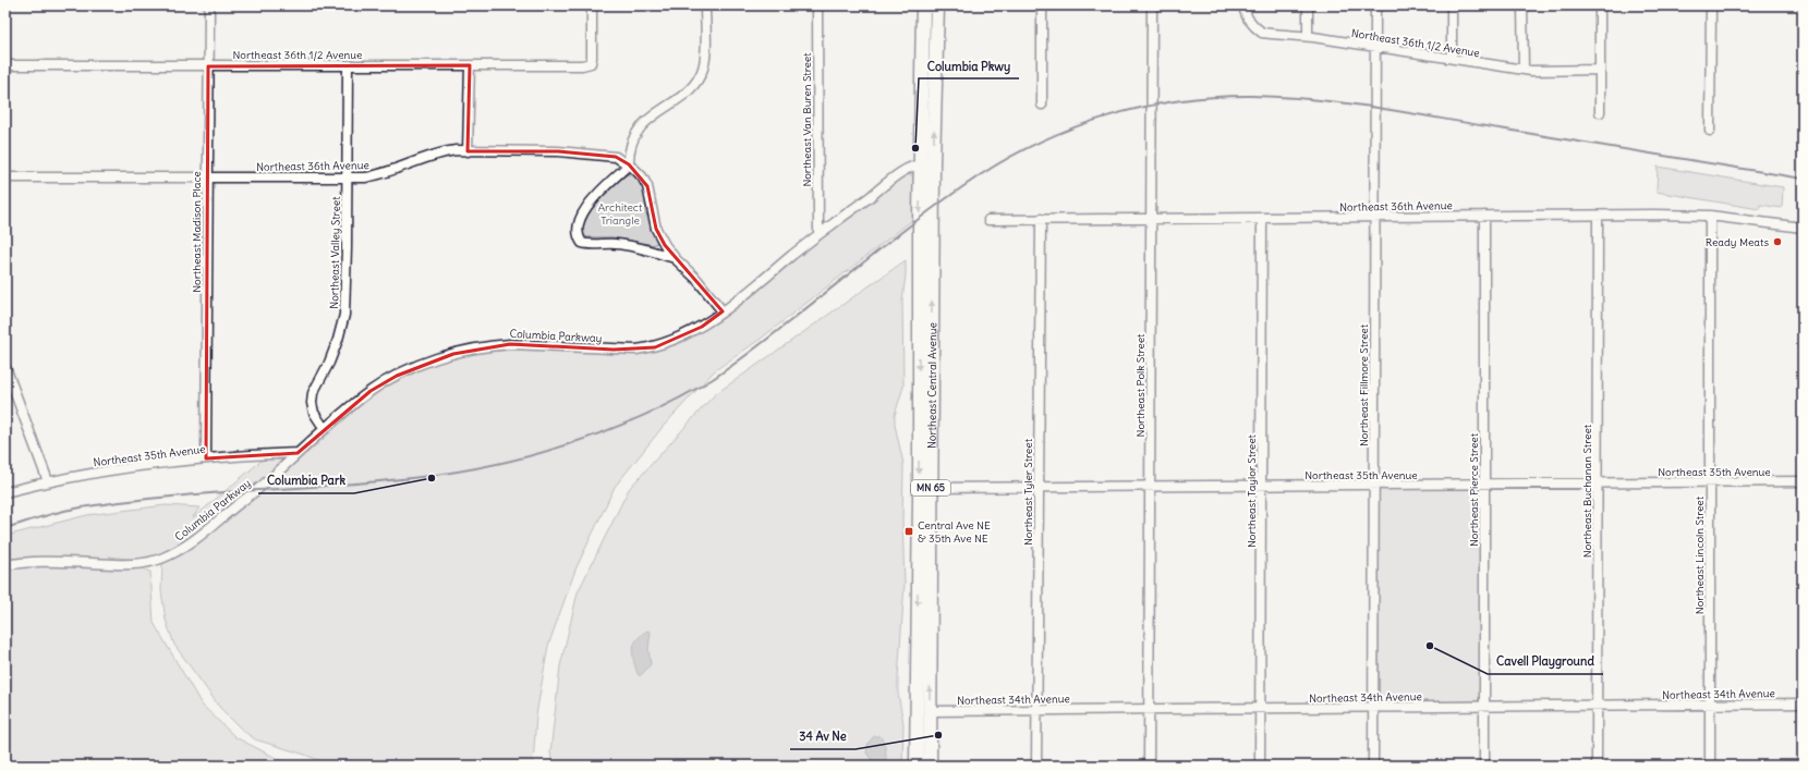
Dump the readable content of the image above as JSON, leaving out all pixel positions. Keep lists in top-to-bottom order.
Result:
{
  "streets": {
    "main road": ["Northeast Central Avenue", "MN 65"],
    "street": [
      "Northeast 36th 1/2 Avenue",
      "Northeast Van Buren Street",
      "Northeast 36th Avenue",
      "Northeast Madison Place",
      "Northeast Valley Street",
      "Columbia Parkway",
      "Northeast Polk Street",
      "Northeast Fillmore Street",
      "Northeast 35th Avenue",
      "Northeast Pierce Street",
      "Northeast Taylor Street",
      "Northeast Buchanan Street",
      "Northeast Tyler Street",
      "Northeast Lincoln Street",
      "Northeast 34th Avenue"
    ]
  },
  "crossings": [
    ["Northeast 36th 1/2 Avenue", "Northeast Madison Place"],
    ["Northeast 36th 1/2 Avenue", "Northeast Valley Street"],
    ["Northeast 36th 1/2 Avenue", "Northeast Fillmore Street"],
    ["Northeast Van Buren Street", "Columbia Parkway"],
    ["Northeast 36th Avenue", "Northeast Madison Place"],
    ["Northeast 36th Avenue", "Northeast Valley Street"],
    ["Northeast 36th Avenue", "Northeast Polk Street"],
    ["Northeast 36th Avenue", "Northeast Fillmore Street"],
    ["Northeast 36th Avenue", "Northeast Pierce Street"],
    ["Northeast 36th Avenue", "Northeast Taylor Street"],
    ["Northeast 36th Avenue", "Northeast Buchanan Street"],
    ["Northeast 36th Avenue", "Northeast Tyler Street"],
    ["Northeast 36th Avenue", "Northeast Lincoln Street"],
    ["Northeast Madison Place", "Northeast 35th Avenue"],
    ["Northeast Valley Street", "Columbia Parkway"],
    ["Columbia Parkway", "Northeast Central Avenue"],
    ["Columbia Parkway", "Northeast 35th Avenue"],
    ["Northeast Central Avenue", "Northeast 35th Avenue"],
    ["Northeast Central Avenue", "Northeast 34th Avenue"],
    ["Northeast Polk Street", "Northeast 35th Avenue"],
    ["Northeast Polk Street", "Northeast 34th Avenue"],
    ["Northeast Fillmore Street", "Northeast 35th Avenue"],
    ["Northeast Fillmore Street", "Northeast 34th Avenue"],
    ["Northeast 35th Avenue", "Northeast Pierce Street"],
    ["Northeast 35th Avenue", "Northeast Taylor Street"],
    ["Northeast 35th Avenue", "Northeast Buchanan Street"],
    ["Northeast 35th Avenue", "Northeast Tyler Street"],
    ["Northeast 35th Avenue", "Northeast Lincoln Street"],
    ["Northeast Pierce Street", "Northeast 34th Avenue"],
    ["Northeast Taylor Street", "Northeast 34th Avenue"],
    ["Northeast Buchanan Street", "Northeast 34th Avenue"],
    ["Northeast Tyler Street", "Northeast 34th Avenue"],
    ["Northeast Lincoln Street", "Northeast 34th Avenue"]
  ],
  "parks": ["Architect Triangle"],
  "places": {
    "other": [
      "Columbia Pkwy",
      "Ready Meats",
      "Columbia Park",
      "Cavell Playground",
      "34 Av Ne"
    ],
    "transit": ["Central Ave NE & 35th Ave NE"]
  }
}
